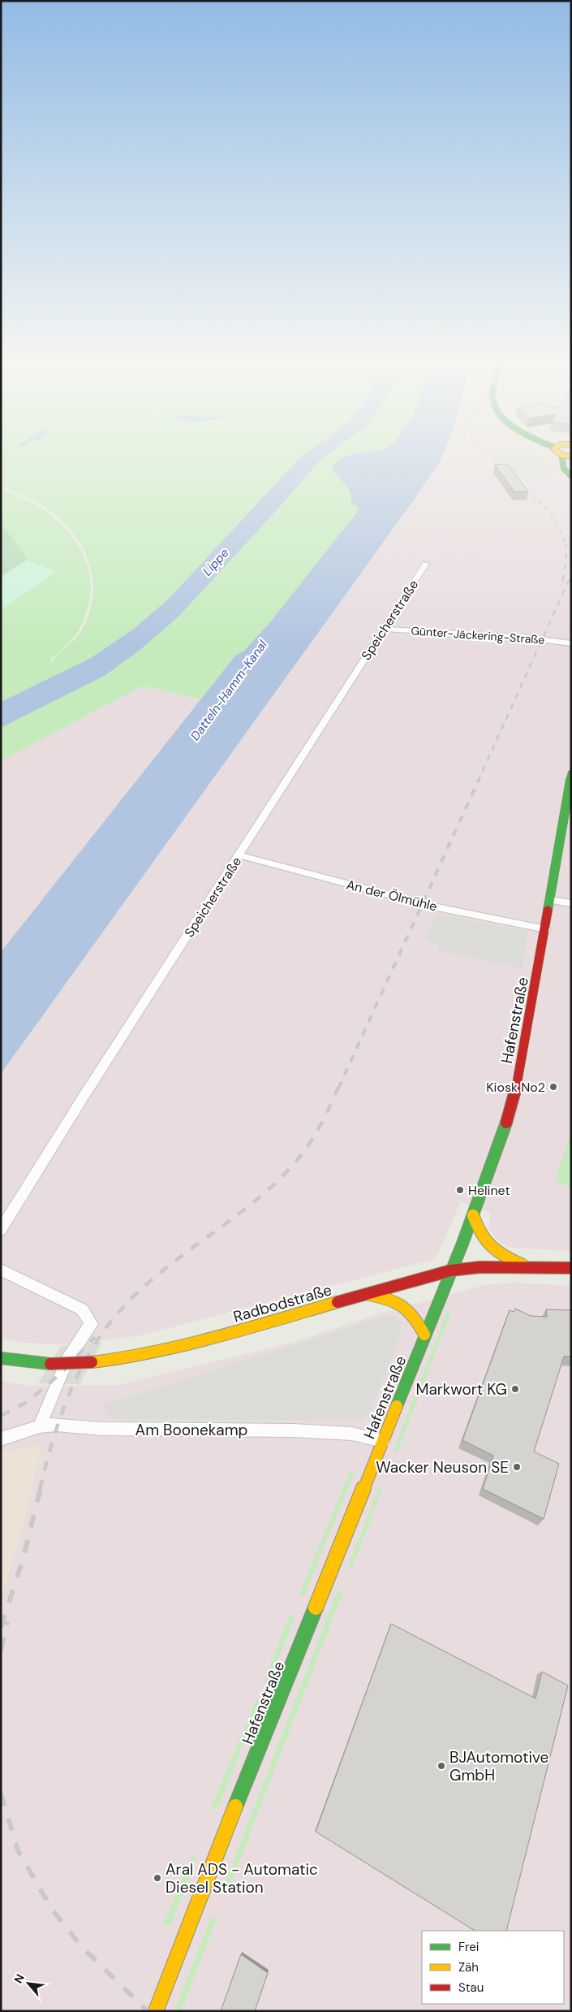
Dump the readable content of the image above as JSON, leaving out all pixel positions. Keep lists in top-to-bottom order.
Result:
{
  "streets": {
    "street": [
      "Speicherstraße",
      "Günter-Jäckering-Straße",
      "An der Ölmühle",
      "Hafenstraße",
      "Radbodstraße",
      "Am Boonekamp"
    ]
  },
  "crossings": [
    ["Speicherstraße", "Günter-Jäckering-Straße"],
    ["Speicherstraße", "An der Ölmühle"],
    ["An der Ölmühle", "Hafenstraße"],
    ["Hafenstraße", "Radbodstraße"],
    ["Hafenstraße", "Am Boonekamp"]
  ],
  "water": ["Lippe", "Datteln-Hamm-Kanal"],
  "places": [
    "Kiosk No2",
    "Helinet",
    "Markwort KG",
    "Wacker Neuson SE",
    "BJAutomotive GmbH",
    "Aral ADS - Automatic Diesel Station"
  ],
  "legend": ["Frei", "Zäh", "Stau"],
  "north": "top left"
}
